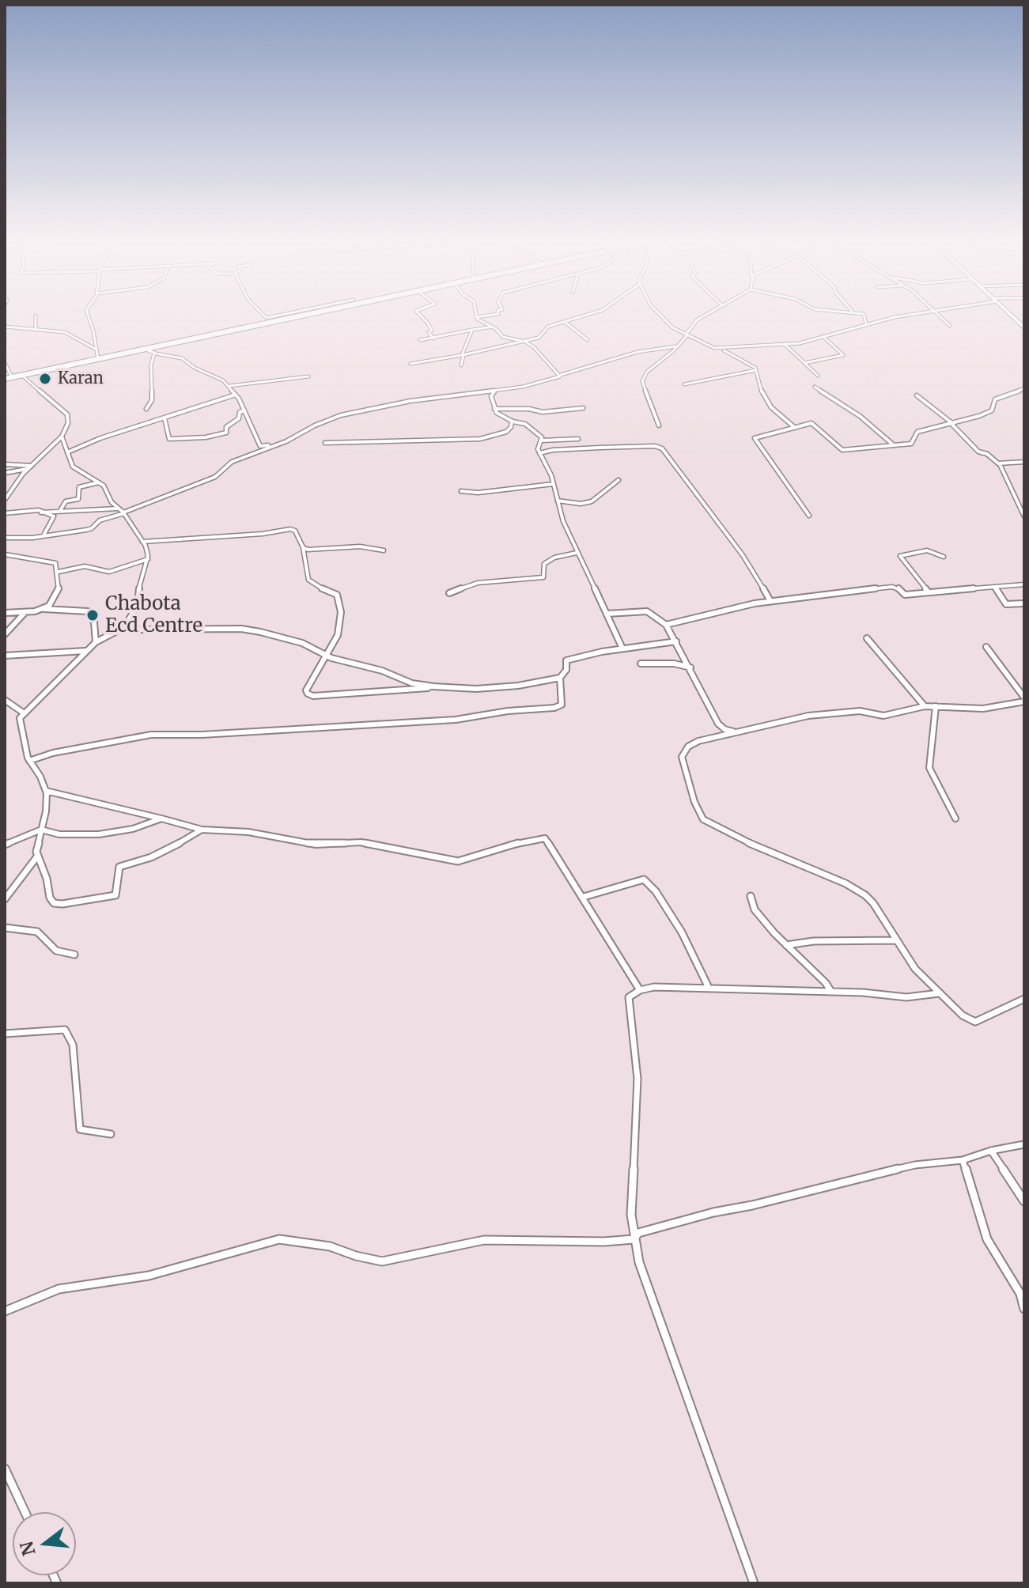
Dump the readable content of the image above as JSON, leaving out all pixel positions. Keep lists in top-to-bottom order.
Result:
{
  "places": ["Karan", "Chabota Ecd Centre"],
  "north": "left"
}
